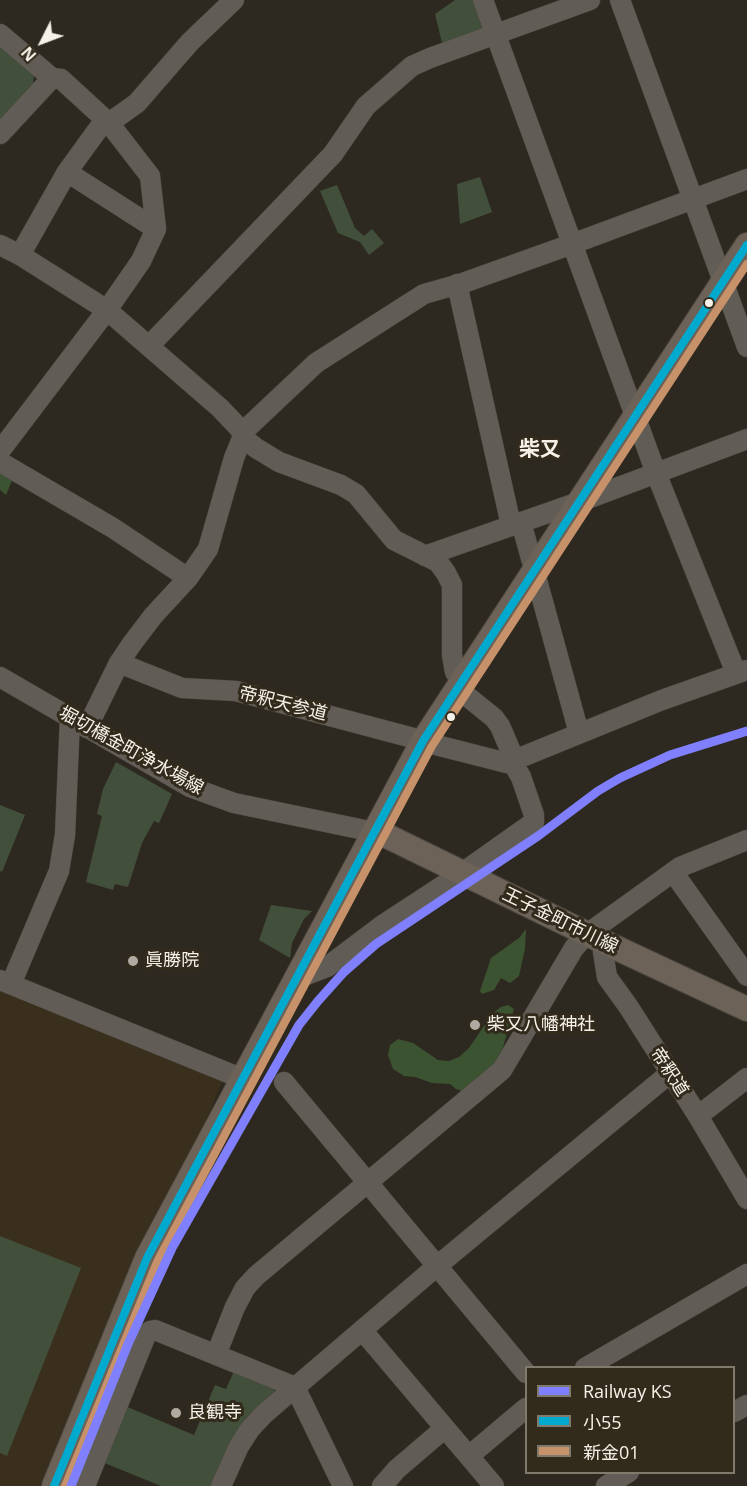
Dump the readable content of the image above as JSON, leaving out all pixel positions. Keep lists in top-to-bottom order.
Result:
{
  "streets": {
    "main road": ["王子金町市川線"],
    "street": ["帝釈天参道", "堀切橋金町浄水場線", "帝釈道"]
  },
  "crossings": [
    ["堀切橋金町浄水場線", "王子金町市川線"],
    ["王子金町市川線", "帝釈道"]
  ],
  "districts": ["柴又"],
  "places": ["眞勝院", "柴又八幡神社", "良観寺"],
  "lines": ["transit line 小55", "transit line 新金01", "rail line KS"],
  "legend": ["Railway KS", "小55", "新金01"],
  "north": "bottom left"
}
